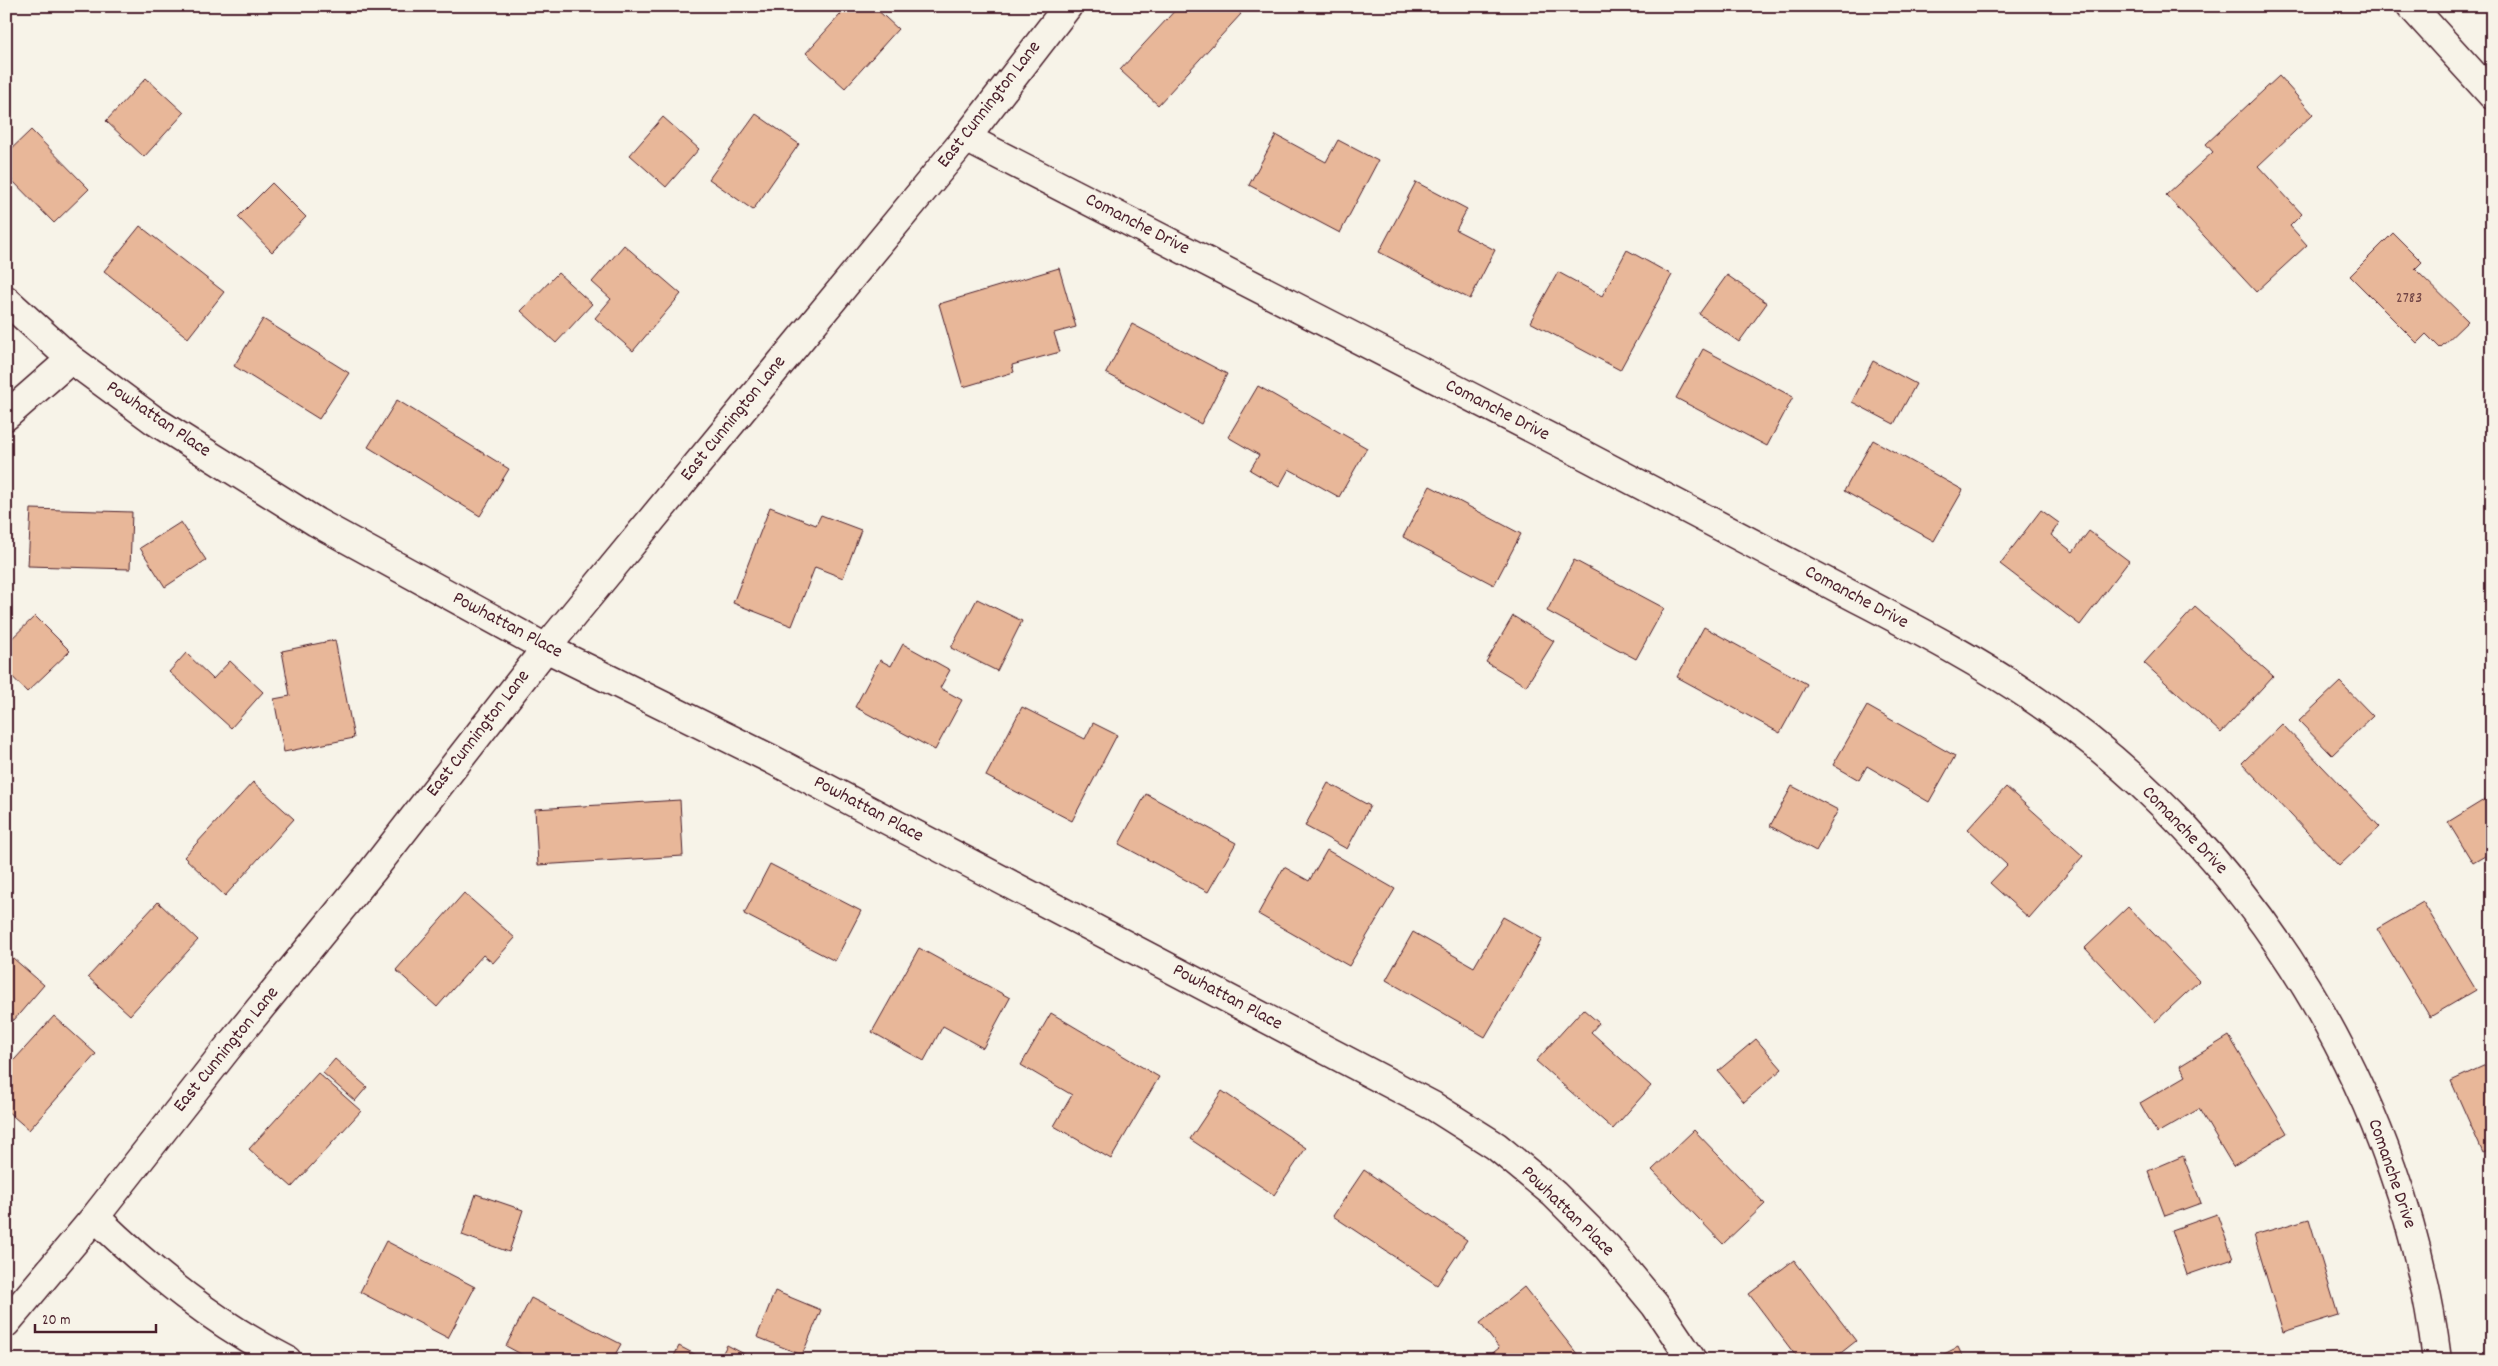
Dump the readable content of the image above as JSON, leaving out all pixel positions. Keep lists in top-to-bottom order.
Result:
{
  "streets": {
    "street": ["East Cunnington Lane", "Comanche Drive", "Powhattan Place"]
  },
  "crossings": [
    ["East Cunnington Lane", "Comanche Drive"],
    ["East Cunnington Lane", "Powhattan Place"]
  ],
  "house_numbers": ["2783"],
  "scale_bar": "20 m"
}
